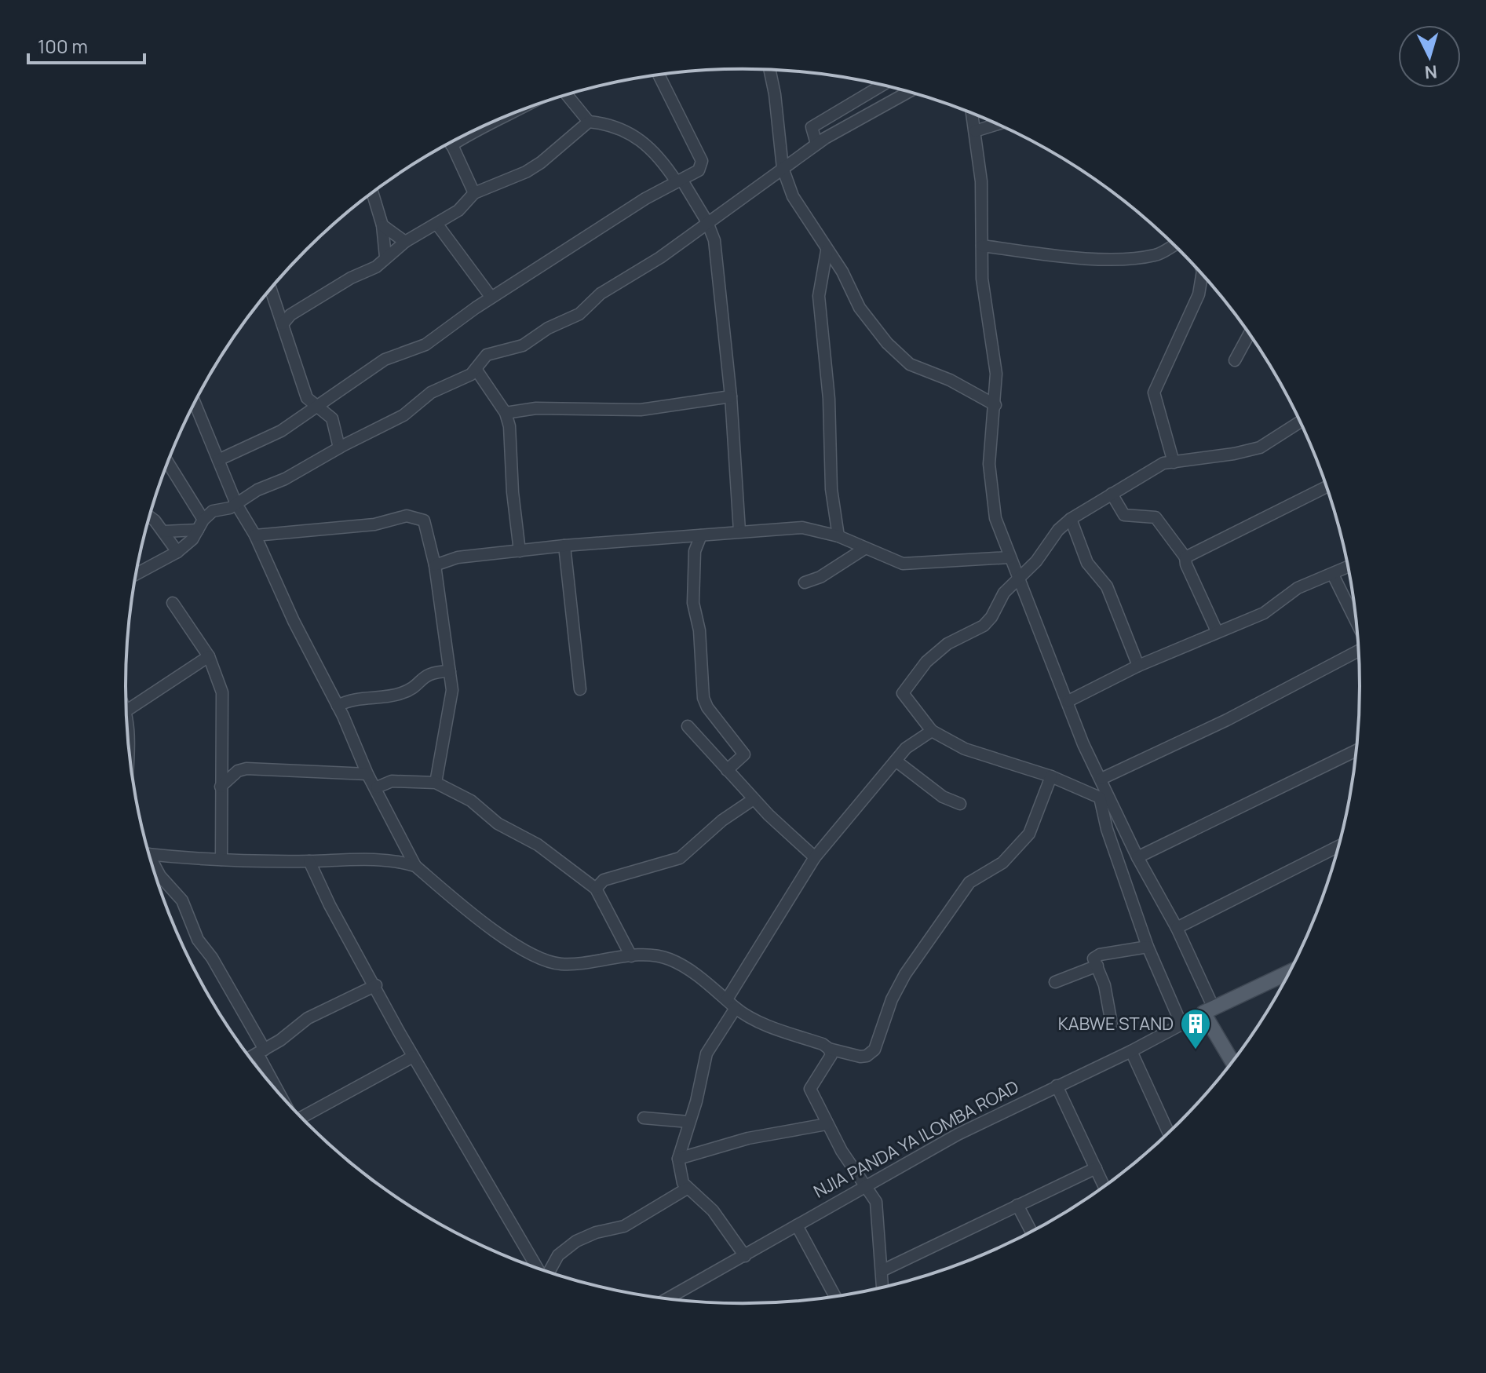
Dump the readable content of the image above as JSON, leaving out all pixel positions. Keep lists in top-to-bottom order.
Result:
{
  "streets": {
    "main road": ["NJIA PANDA YA ILOMBA ROAD"]
  },
  "places": {
    "building": ["KABWE STAND"]
  },
  "scale_bar": "100 m",
  "north": "bottom"
}
